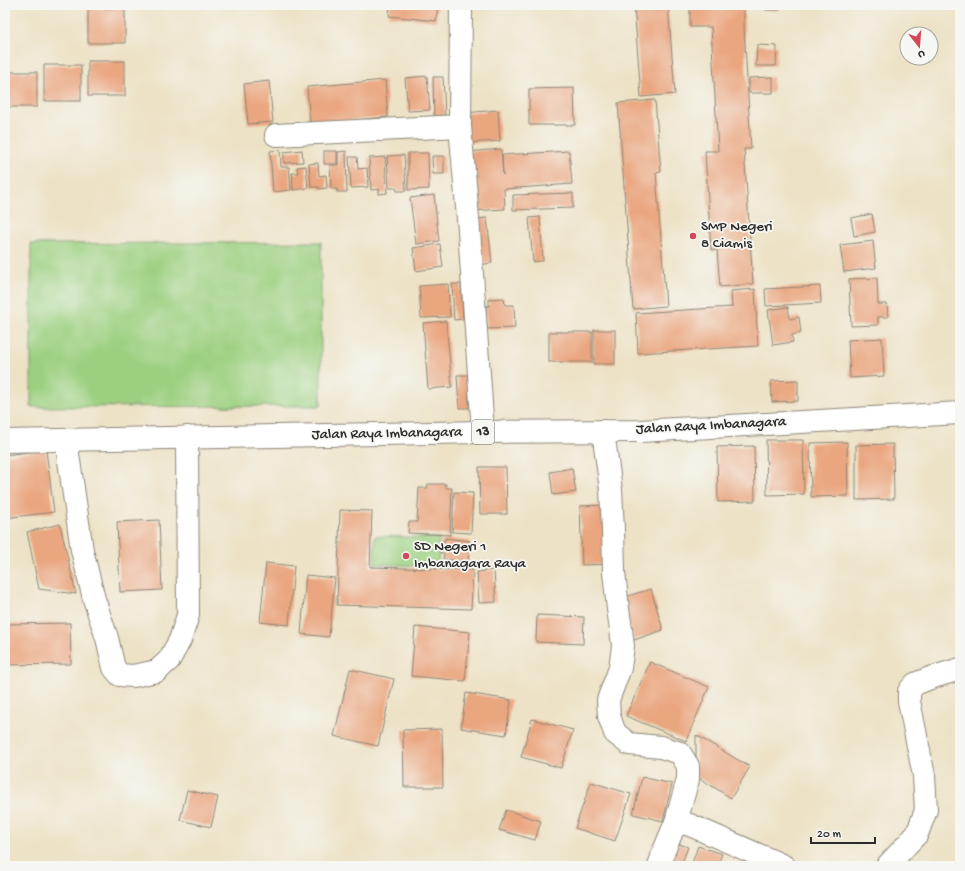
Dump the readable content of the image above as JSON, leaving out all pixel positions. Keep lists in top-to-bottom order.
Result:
{
  "streets": {
    "main road": ["Jalan Raya Imbanagara", "13"]
  },
  "places": ["SMP Negeri 8 Ciamis", "SD Negeri 1 Imbanagara Raya"],
  "scale_bar": "20 m",
  "north": "bottom"
}
